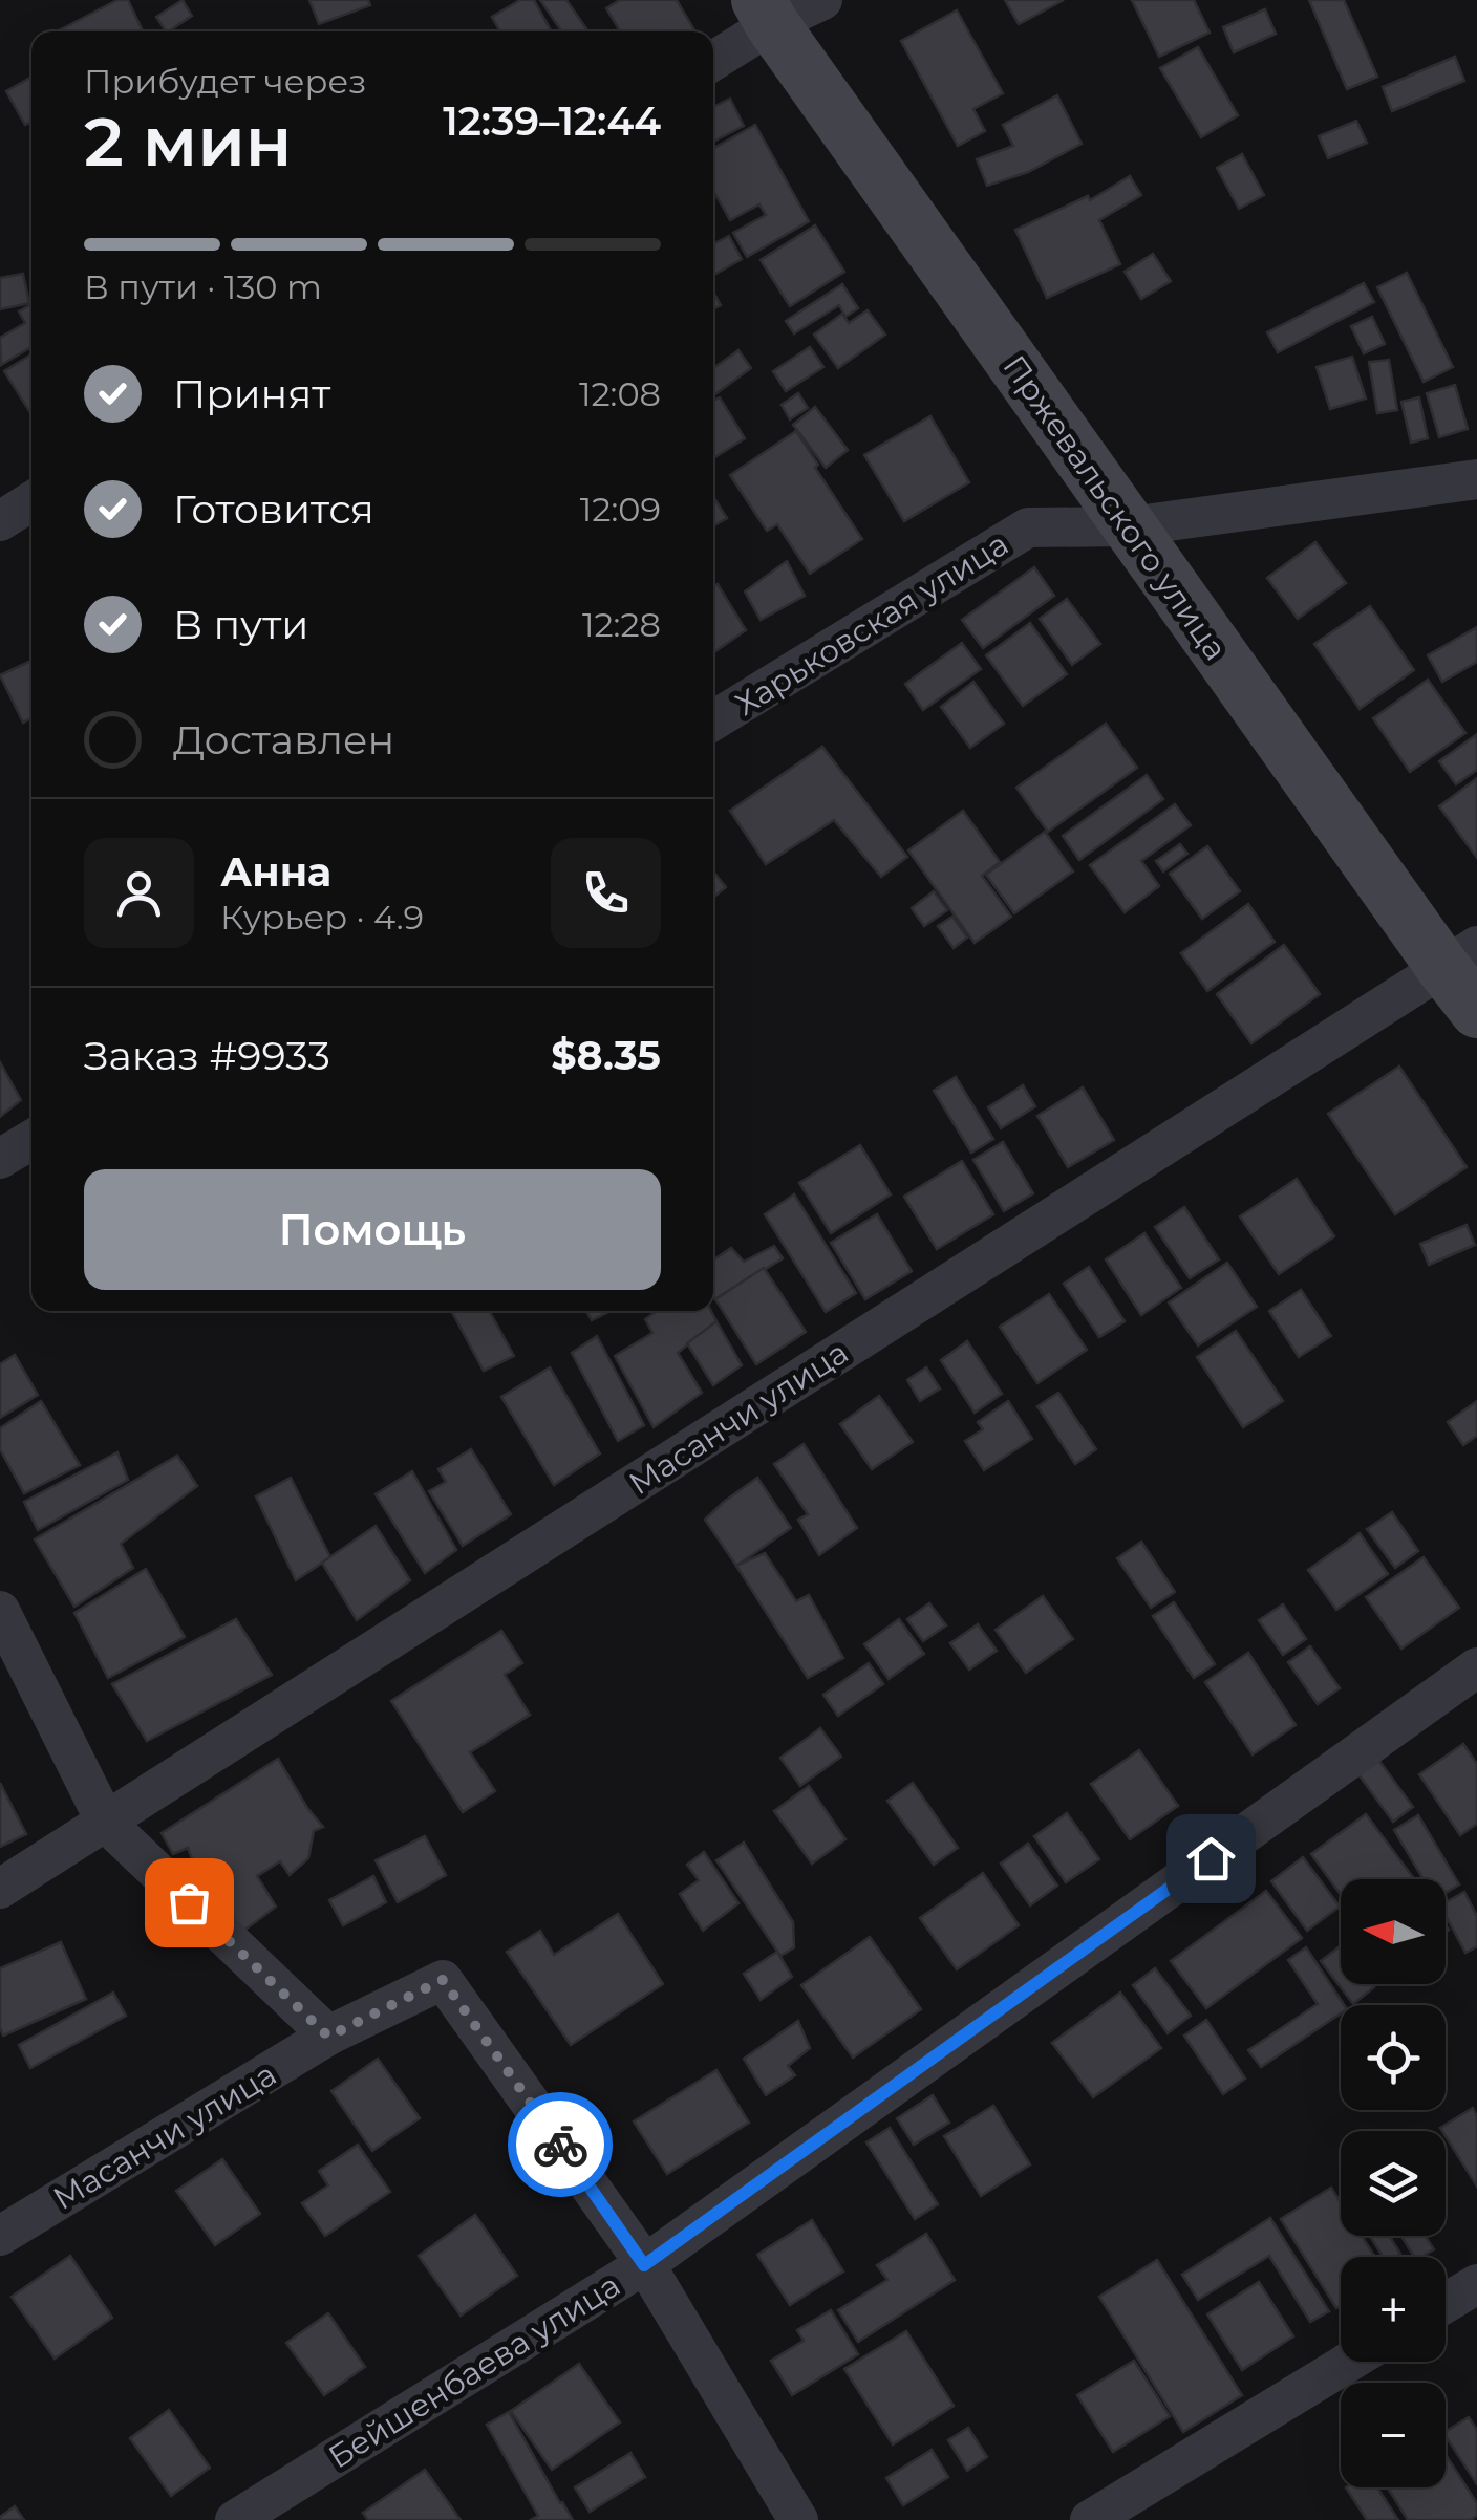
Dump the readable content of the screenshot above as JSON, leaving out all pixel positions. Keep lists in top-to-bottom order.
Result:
{
  "streets": {
    "main road": ["Пржевальского улица"],
    "street": ["Харьковская улица", "Масанчи улица", "Бейшенбаева улица"]
  },
  "crossings": [
    ["Пржевальского улица", "Харьковская улица"],
    ["Пржевальского улица", "Масанчи улица"],
    ["Масанчи улица", "Бейшенбаева улица"]
  ],
  "north": "left",
  "page": {
    "heading": ["2 мин", "Прибудет через", "12:39–12:44"],
    "panel": [
      "Анна",
      "Курьер · 4.9",
      "Заказ #9933",
      "$8.35"
    ],
    "bar": "В пути · 130 m",
    "list": [
      ["Принят", "12:08"],
      ["Готовится", "12:09"],
      ["В пути", "12:28"],
      "Доставлен"
    ],
    "buttons": "Помощь",
    "map_buttons": ["+", "−"]
  }
}
